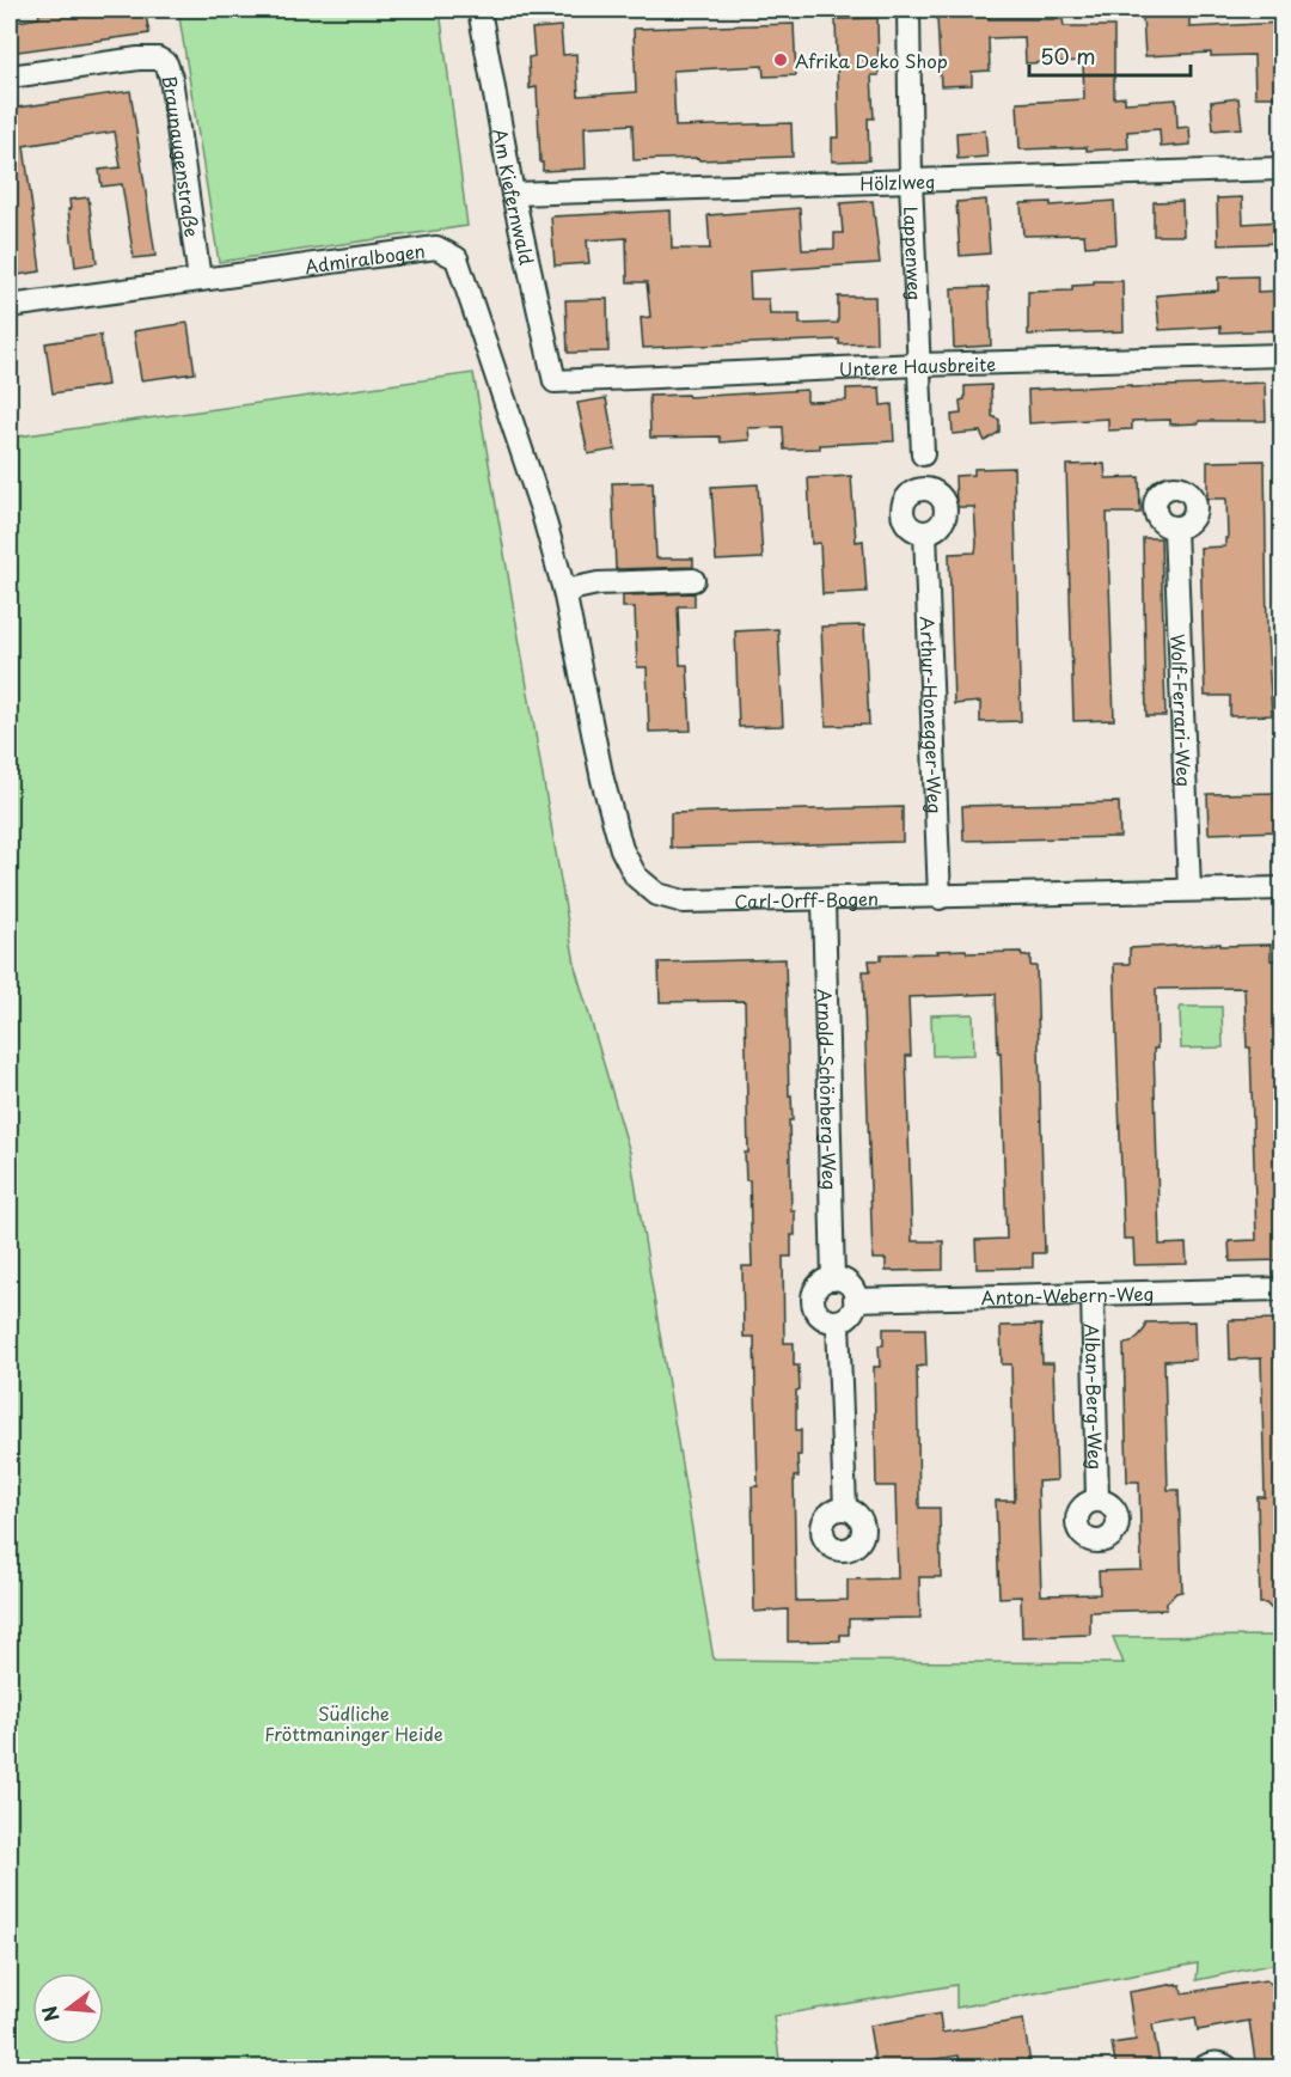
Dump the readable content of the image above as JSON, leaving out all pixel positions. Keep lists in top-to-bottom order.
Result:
{
  "streets": {
    "street": [
      "Braunaugenstraße",
      "Hölzlweg",
      "Am Kiefernwald",
      "Lappenweg",
      "Admiralbogen",
      "Untere Hausbreite",
      "Wolf-Ferrari-Weg",
      "Arthur-Honegger-Weg",
      "Carl-Orff-Bogen",
      "Arnold-Schönberg-Weg",
      "Anton-Webern-Weg",
      "Alban-Berg-Weg"
    ]
  },
  "crossings": [
    ["Braunaugenstraße", "Admiralbogen"],
    ["Hölzlweg", "Am Kiefernwald"],
    ["Hölzlweg", "Lappenweg"],
    ["Am Kiefernwald", "Untere Hausbreite"],
    ["Lappenweg", "Untere Hausbreite"],
    ["Admiralbogen", "Carl-Orff-Bogen"],
    ["Wolf-Ferrari-Weg", "Carl-Orff-Bogen"],
    ["Arthur-Honegger-Weg", "Carl-Orff-Bogen"],
    ["Carl-Orff-Bogen", "Arnold-Schönberg-Weg"],
    ["Arnold-Schönberg-Weg", "Anton-Webern-Weg"],
    ["Anton-Webern-Weg", "Alban-Berg-Weg"]
  ],
  "parks": ["Südliche Fröttmaninger Heide"],
  "places": ["Afrika Deko Shop"],
  "scale_bar": "50 m",
  "north": "left"
}
